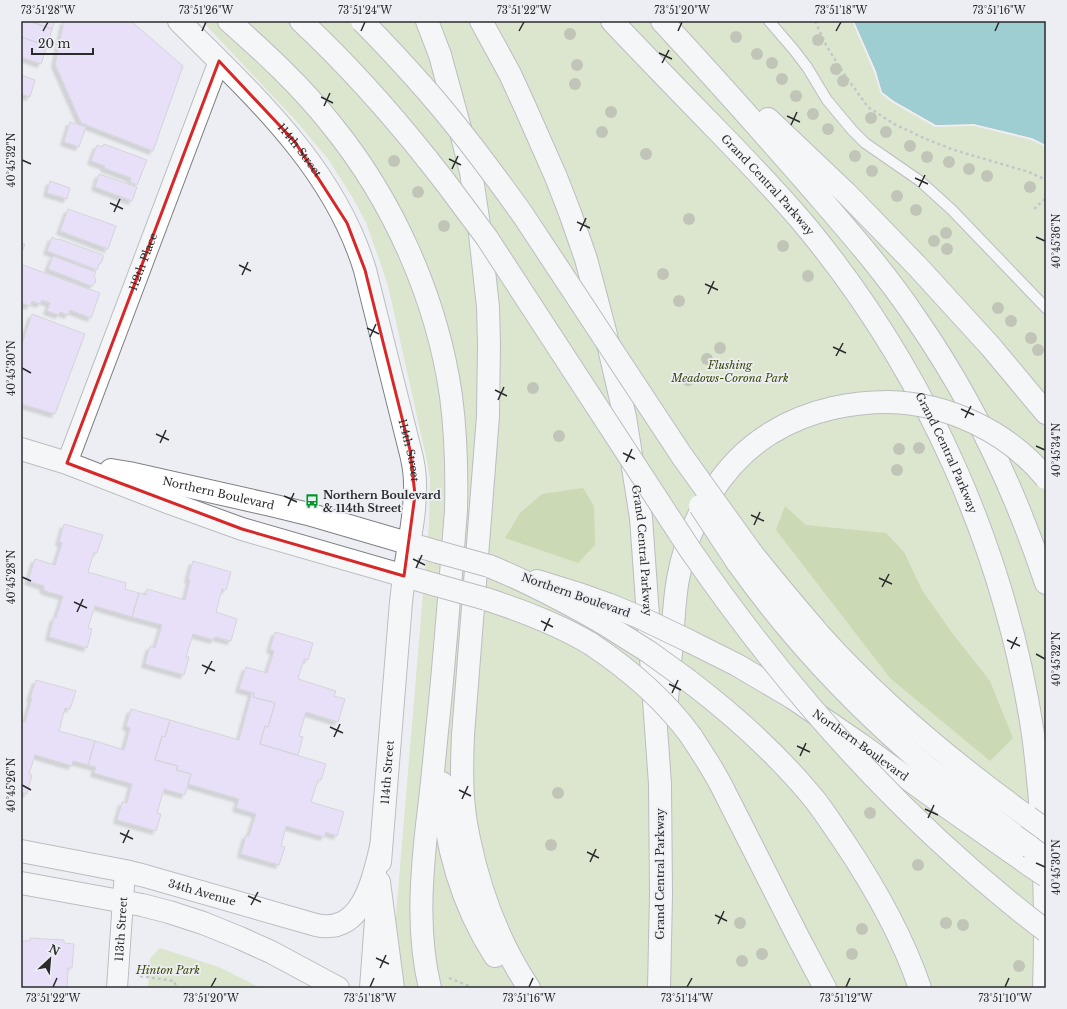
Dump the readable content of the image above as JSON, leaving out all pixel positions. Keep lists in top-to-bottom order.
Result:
{
  "streets": {
    "main road": [
      "114th Street",
      "Grand Central Parkway",
      "Northern Boulevard",
      "34th Avenue"
    ],
    "street": ["112th Place", "113th Street"]
  },
  "crossings": [
    ["114th Street", "112th Place"],
    ["114th Street", "Northern Boulevard"],
    ["114th Street", "34th Avenue"],
    ["112th Place", "Northern Boulevard"],
    ["34th Avenue", "113th Street"]
  ],
  "parks": ["Flushing Meadows-Corona Park", "Hinton Park"],
  "places": {
    "bus stop": ["Northern Boulevard & 114th Street"]
  },
  "scale_bar": "20 m",
  "north": "top right",
  "coordinates": [
    "73°51'28\"W",
    "73°51'26\"W",
    "73°51'24\"W",
    "73°51'22\"W",
    "73°51'20\"W",
    "73°51'18\"W",
    "73°51'16\"W",
    "40°45'32\"N",
    "40°45'36\"N",
    "40°45'30\"N",
    "40°45'34\"N",
    "40°45'28\"N",
    "40°45'26\"N",
    "73°51'14\"W",
    "73°51'12\"W",
    "73°51'10\"W"
  ]
}
